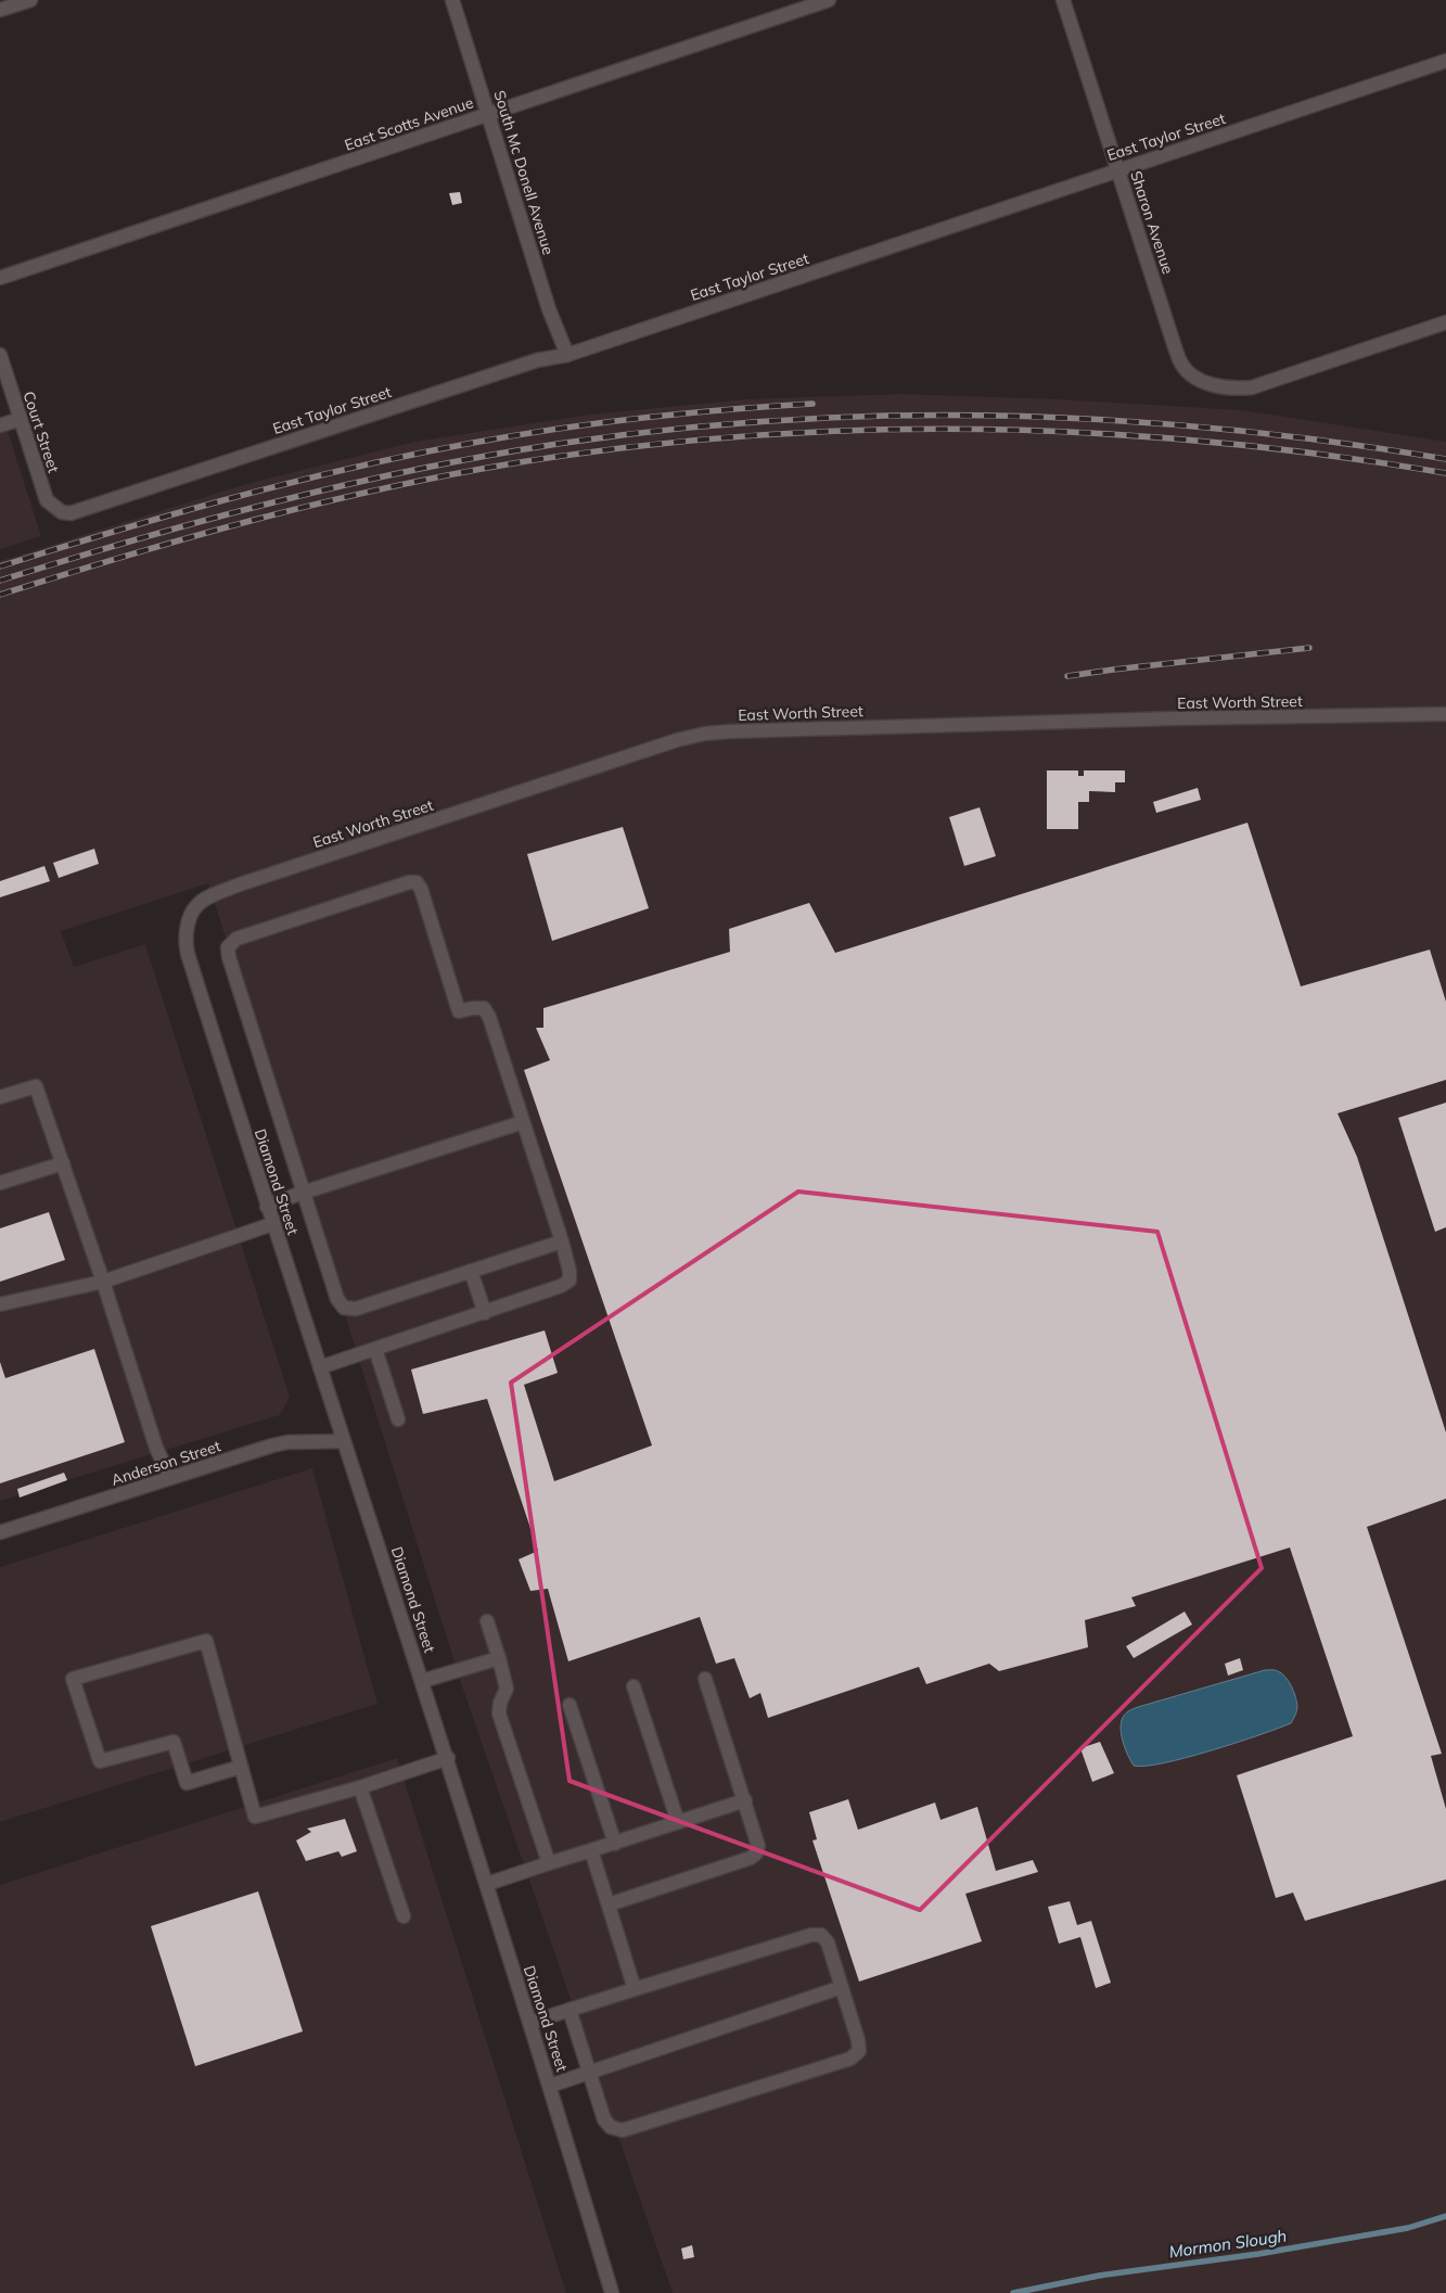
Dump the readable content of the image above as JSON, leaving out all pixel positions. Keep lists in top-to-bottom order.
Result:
{
  "streets": {
    "street": [
      "East Scotts Avenue",
      "East Taylor Street",
      "South Mc Donell Avenue",
      "Sharon Avenue",
      "Court Street",
      "East Worth Street",
      "Diamond Street",
      "Anderson Street"
    ]
  },
  "crossings": [
    ["East Scotts Avenue", "South Mc Donell Avenue"],
    ["East Taylor Street", "South Mc Donell Avenue"],
    ["East Taylor Street", "Sharon Avenue"],
    ["East Taylor Street", "Court Street"],
    ["East Worth Street", "Diamond Street"],
    ["Diamond Street", "Anderson Street"]
  ],
  "water": ["Mormon Slough"]
}
